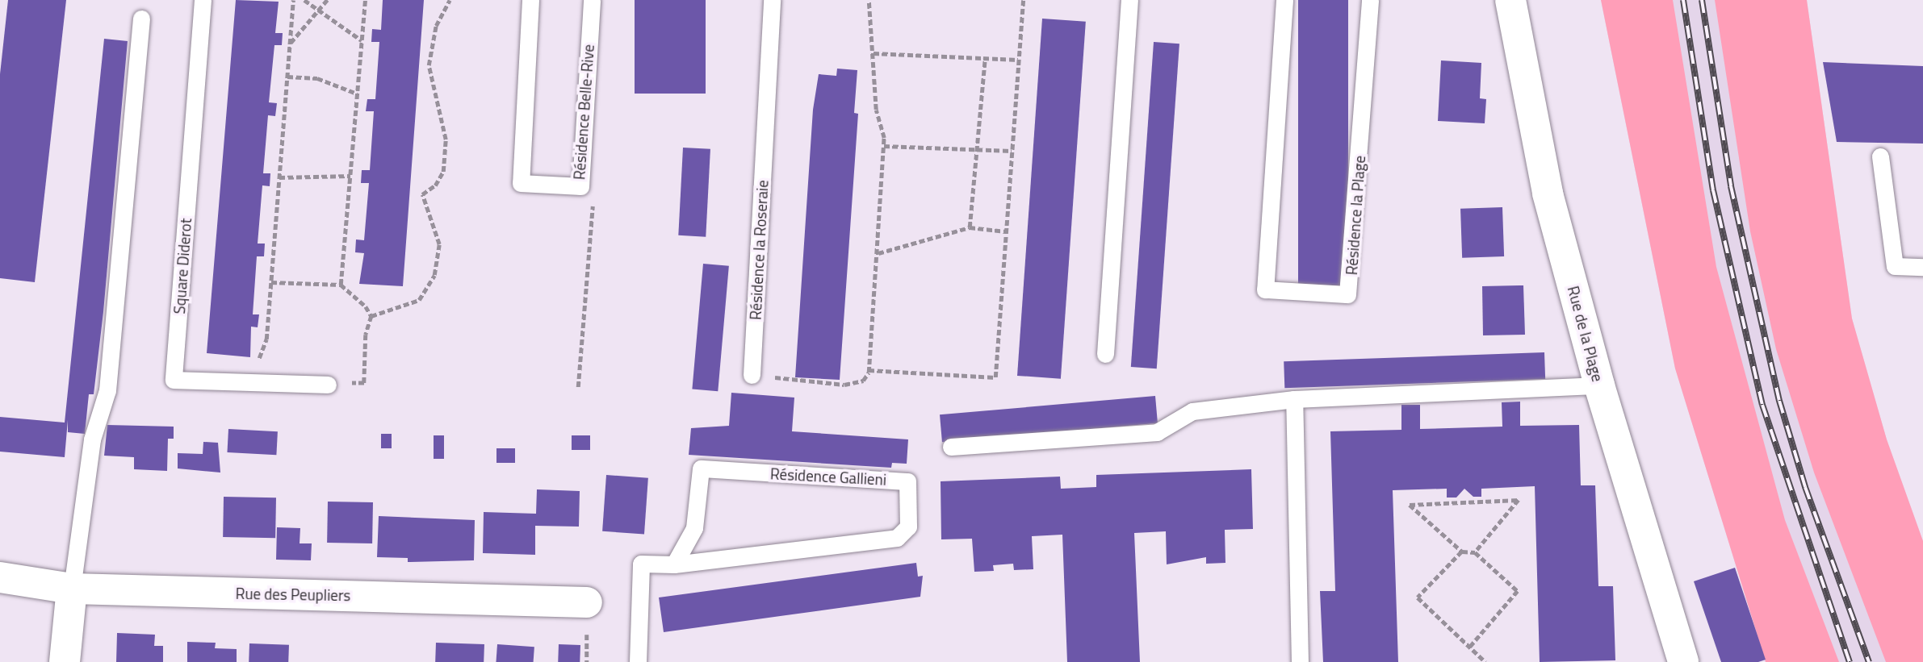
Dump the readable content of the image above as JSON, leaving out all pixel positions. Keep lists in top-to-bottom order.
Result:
{
  "streets": {
    "street": ["Rue de la Plage", "Rue des Peupliers"],
    "lane": [
      "Résidence Belle-Rive",
      "Résidence la Plage",
      "Résidence la Roseraie",
      "Square Diderot",
      "Résidence Gallieni"
    ]
  }
}
